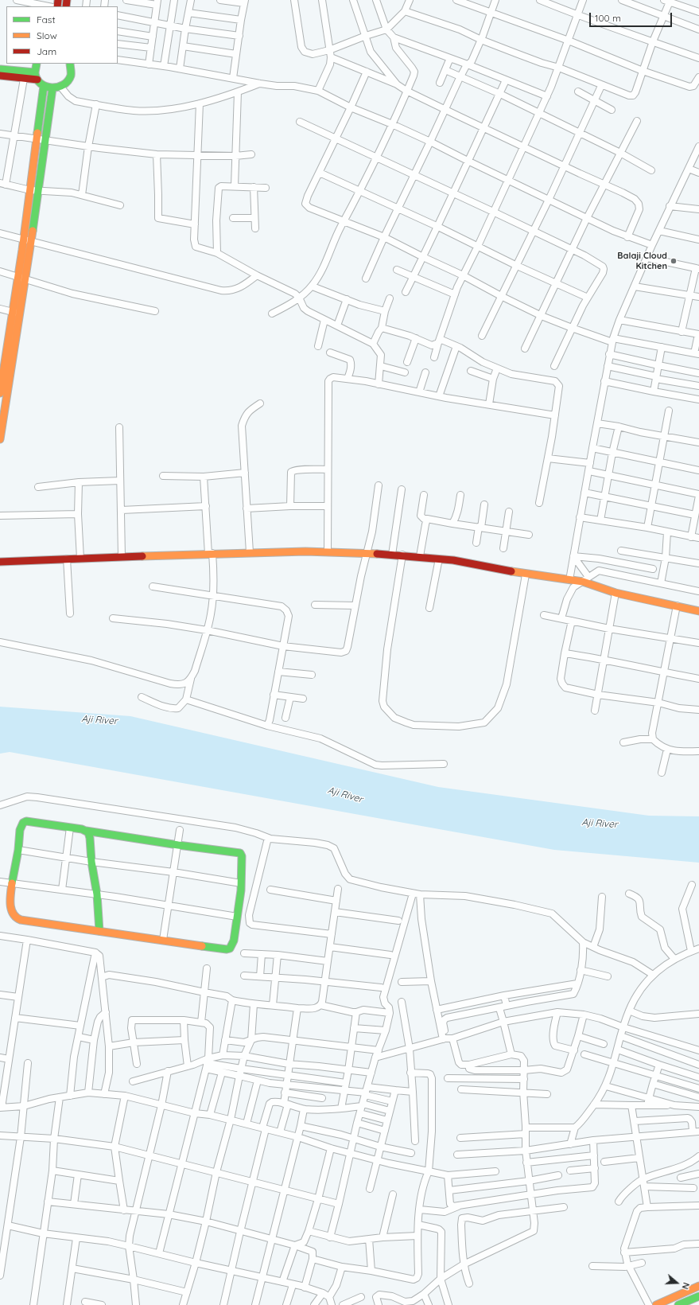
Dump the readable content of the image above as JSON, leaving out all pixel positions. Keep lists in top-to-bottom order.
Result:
{
  "water": ["Aji River"],
  "places": ["Balaji Cloud Kitchen"],
  "legend": ["Fast", "Slow", "Jam"],
  "scale_bar": "100 m",
  "north": "right"
}
